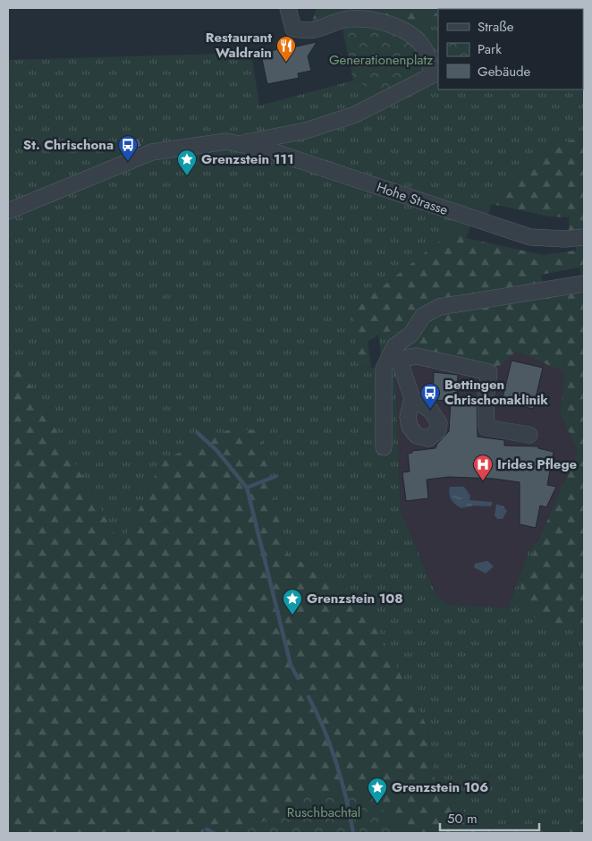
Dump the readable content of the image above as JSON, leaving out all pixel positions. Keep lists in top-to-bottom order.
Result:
{
  "streets": {
    "street": ["Hohe Strasse"]
  },
  "parks": ["Generationenplatz", "Ruschbachtal"],
  "places": {
    "restaurant": ["Restaurant Waldrain"],
    "bus stop": ["St. Chrischona", "Bettingen Chrischonaklinik"],
    "place": ["Grenzstein 111", "Grenzstein 108", "Grenzstein 106"],
    "hospital": ["Irides Pflege"]
  },
  "legend": ["Straße", "Park", "Gebäude"],
  "scale_bar": "50 m"
}
